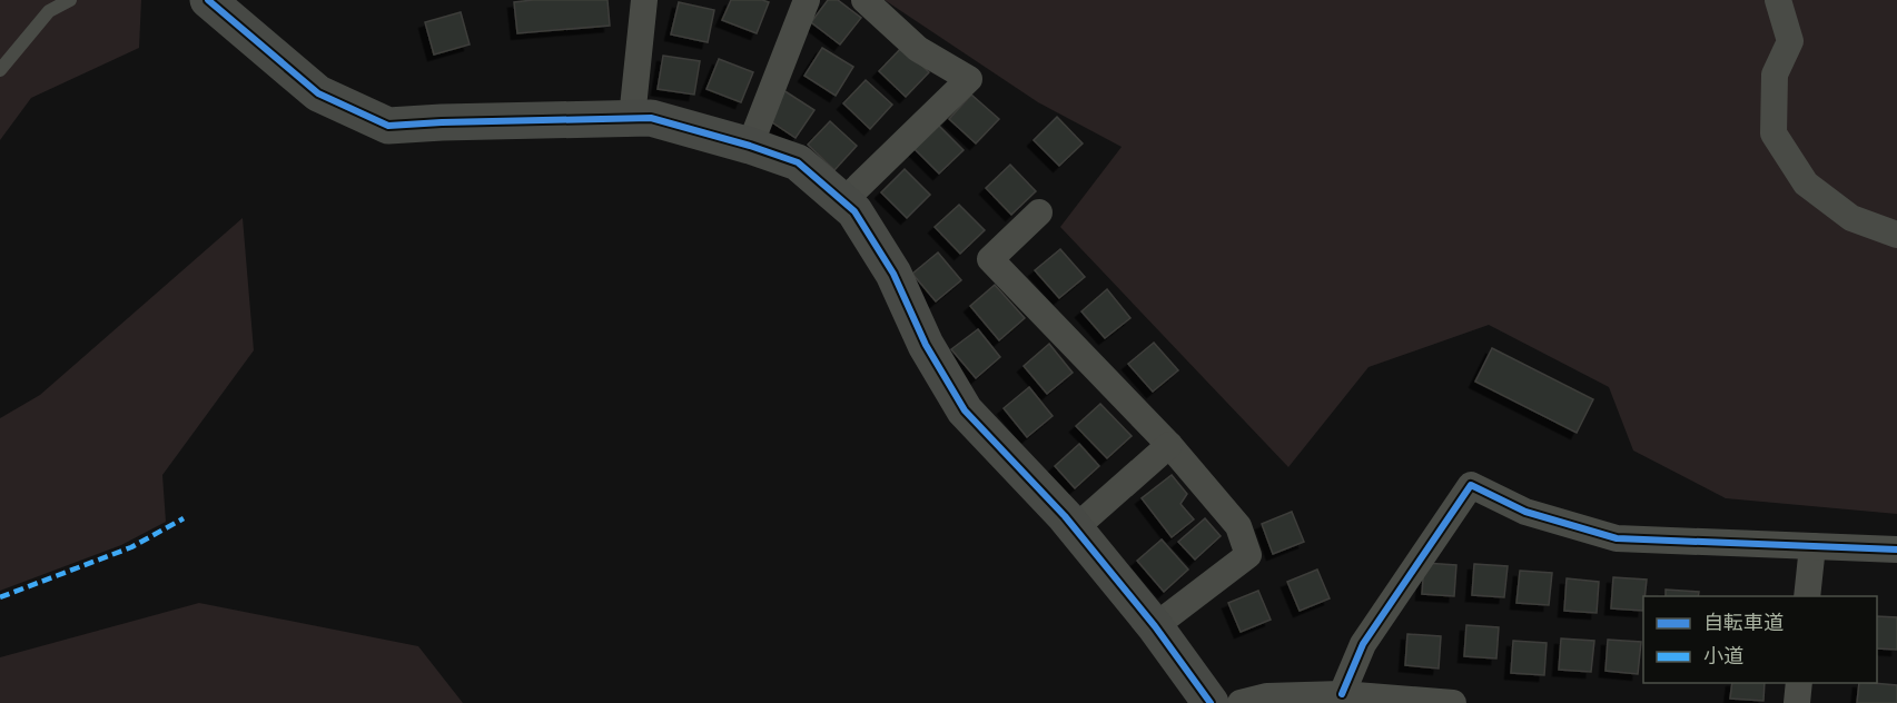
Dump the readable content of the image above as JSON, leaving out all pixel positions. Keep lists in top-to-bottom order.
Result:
{
  "legend": ["自転車道", "小道"]
}
